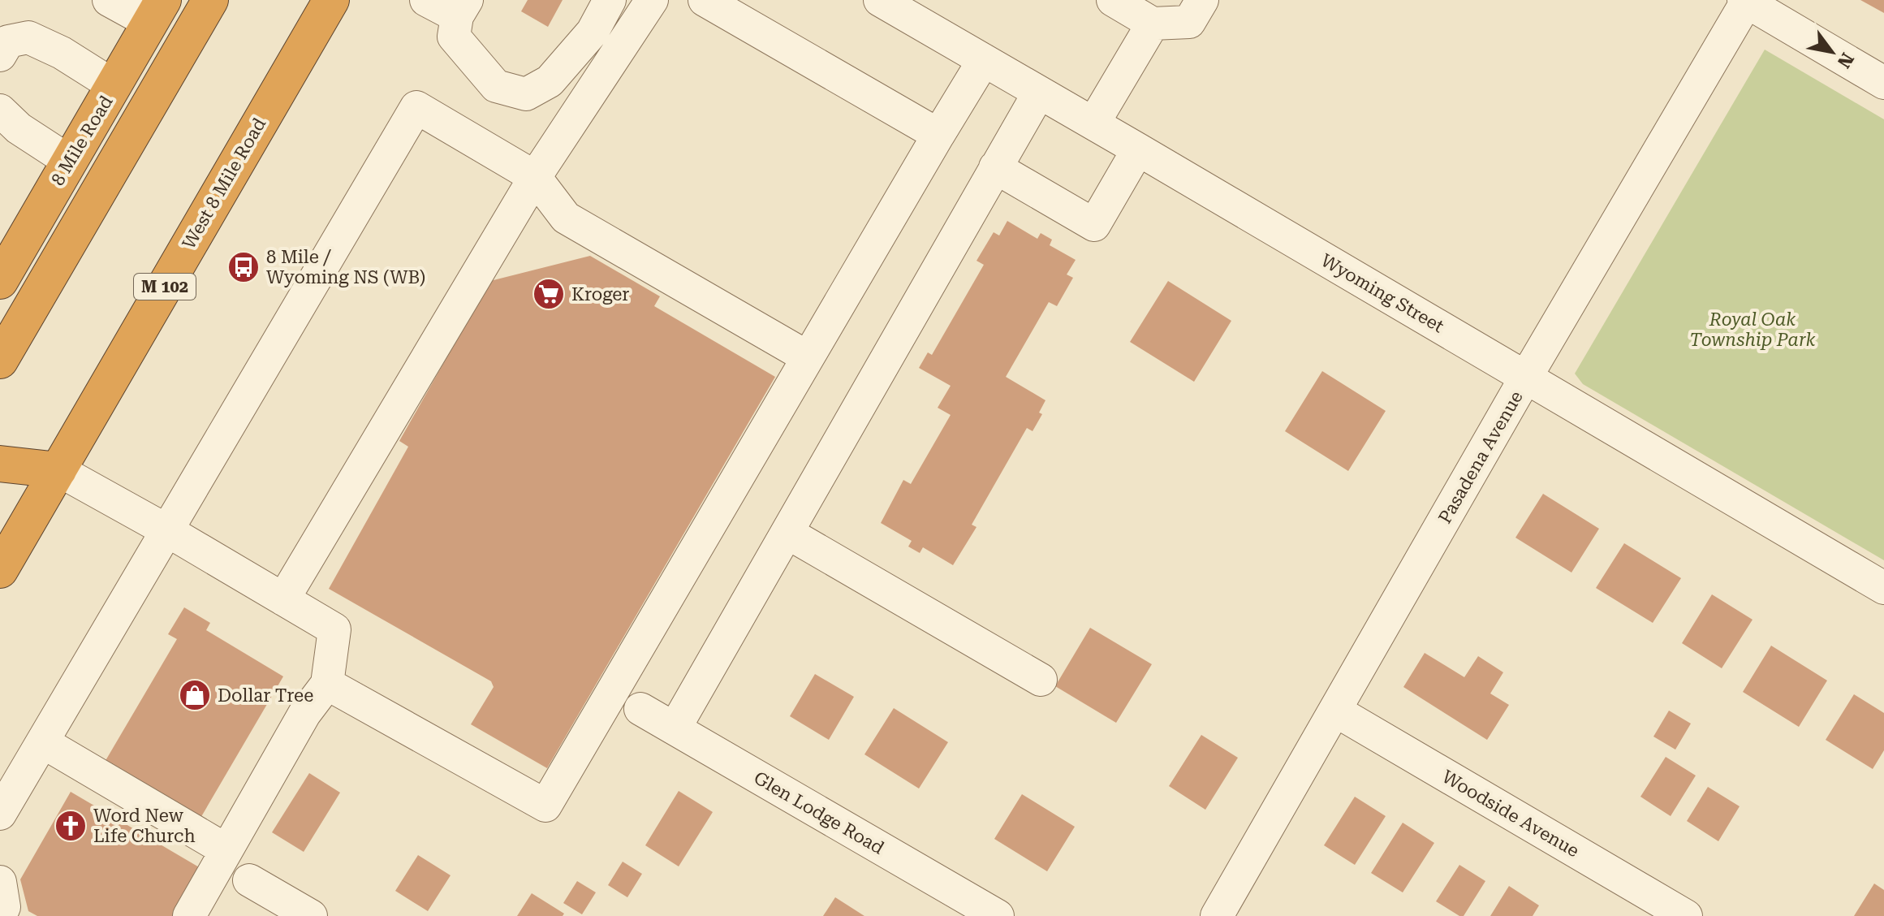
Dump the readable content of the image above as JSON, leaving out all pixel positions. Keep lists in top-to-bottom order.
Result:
{
  "streets": {
    "highway": ["8 Mile Road", "West 8 Mile Road", "M 102"],
    "street": [
      "Wyoming Street",
      "Pasadena Avenue",
      "Glen Lodge Road",
      "Woodside Avenue"
    ]
  },
  "crossings": [
    ["Wyoming Street", "Pasadena Avenue"],
    ["Pasadena Avenue", "Woodside Avenue"]
  ],
  "parks": ["Royal Oak Township Park"],
  "places": {
    "bus stop": ["8 Mile / Wyoming NS (WB)"],
    "supermarket": ["Kroger"],
    "shop": ["Dollar Tree"],
    "church": ["Word New Life Church"]
  },
  "north": "bottom right"
}
